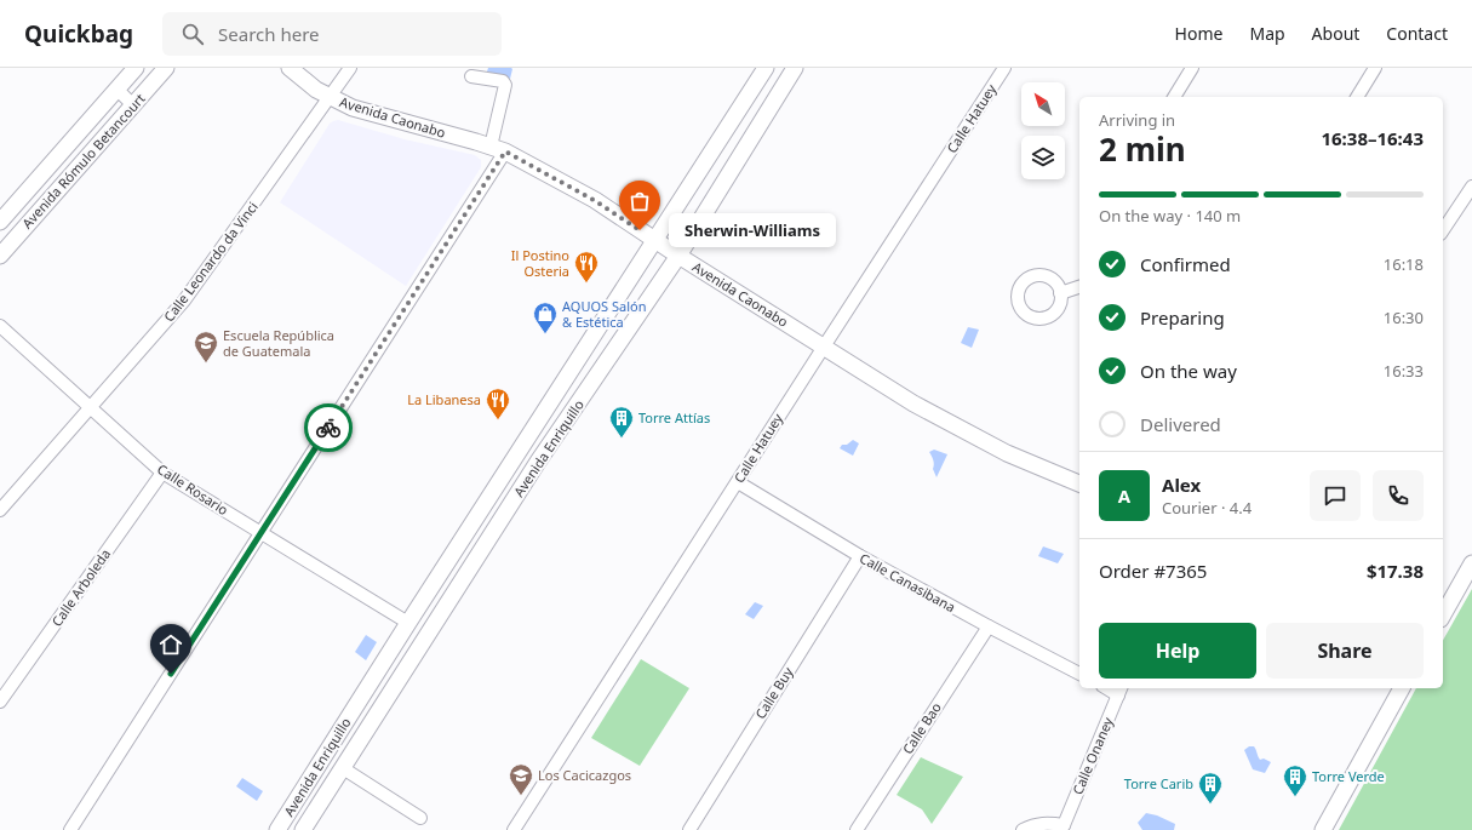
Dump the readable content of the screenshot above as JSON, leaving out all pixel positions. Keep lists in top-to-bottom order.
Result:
{
  "streets": {
    "main road": ["Avenida Caonabo", "Avenida Rómulo Betancourt", "Avenida Enriquillo"],
    "street": [
      "Calle Hatuey",
      "Calle Leonardo da Vinci",
      "Calle Rosario",
      "Calle Canasibana",
      "Calle Arboleda",
      "Calle Buy",
      "Calle Bao",
      "Calle Onaney"
    ]
  },
  "crossings": [
    ["Avenida Caonabo", "Calle Hatuey"],
    ["Avenida Caonabo", "Calle Leonardo da Vinci"],
    ["Avenida Caonabo", "Avenida Enriquillo"],
    ["Calle Hatuey", "Calle Canasibana"],
    ["Calle Leonardo da Vinci", "Calle Rosario"],
    ["Avenida Enriquillo", "Calle Rosario"],
    ["Calle Rosario", "Calle Arboleda"],
    ["Calle Canasibana", "Calle Buy"],
    ["Calle Canasibana", "Calle Bao"]
  ],
  "places": {
    "other": ["Sherwin-Williams"],
    "restaurant": ["Il Postino Osteria", "La Libanesa"],
    "shop": ["AQUOS Salón & Estética"],
    "school or university": ["Escuela República de Guatemala", "Los Cacicazgos"],
    "building": ["Torre Attías", "Torre Verde", "Torre Carib"]
  },
  "north": "top left",
  "page": {
    "header": "Quickbag",
    "search": "Search here",
    "nav": [
      "Home",
      "Map",
      "About",
      "Contact"
    ],
    "heading": ["2 min", "Arriving in", "16:38–16:43"],
    "panel": [
      "Alex",
      "Courier · 4.4",
      "Order #7365",
      "$17.38"
    ],
    "bar": "On the way · 140 m",
    "bubble": "Sherwin-Williams",
    "list": [
      ["Confirmed", "16:18"],
      ["Preparing", "16:30"],
      ["On the way", "16:33"],
      "Delivered"
    ],
    "round": "A",
    "buttons": ["Help", "Share"]
  }
}
